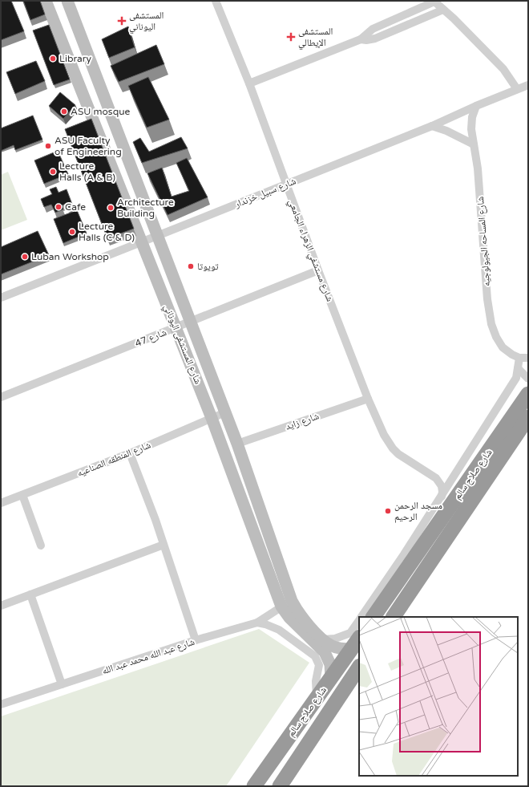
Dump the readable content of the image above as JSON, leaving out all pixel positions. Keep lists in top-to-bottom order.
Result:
{
  "streets": {
    "highway": ["شارع صلاح سالم"],
    "street": [
      "شارع سبيل خزندار",
      "شارع المساحه الجيولوجيه",
      "شارع مستشفي الزهراء الجامعي",
      "شارع 47",
      "شارع المستشفى اليوناني",
      "شارع زايد",
      "شارع المنطقه الصناعيه",
      "شارع عبد الله محمد عبد الله"
    ]
  },
  "crossings": [
    ["شارع سبيل خزندار", "شارع المساحه الجيولوجيه"],
    ["شارع سبيل خزندار", "شارع مستشفي الزهراء الجامعي"],
    ["شارع سبيل خزندار", "شارع المستشفى اليوناني"],
    ["شارع مستشفي الزهراء الجامعي", "شارع 47"],
    ["شارع مستشفي الزهراء الجامعي", "شارع زايد"],
    ["شارع 47", "شارع المستشفى اليوناني"],
    ["شارع المستشفى اليوناني", "شارع زايد"],
    ["شارع المستشفى اليوناني", "شارع المنطقه الصناعيه"],
    ["شارع المستشفى اليوناني", "شارع صلاح سالم"],
    ["شارع المستشفى اليوناني", "شارع عبد الله محمد عبد الله"]
  ],
  "places": {
    "health": ["المستشفى اليوناني", "المستشفى الإيطالي"],
    "other": [
      "Library",
      "ASU mosque",
      "ASU Faculty of Engineering",
      "Lecture Halls (A & B)",
      "Cafe",
      "Architecture Building",
      "Lecture Halls (C & D)",
      "Luban Workshop",
      "تويوتا",
      "مسجد الرحمن الرحيم"
    ]
  }
}
